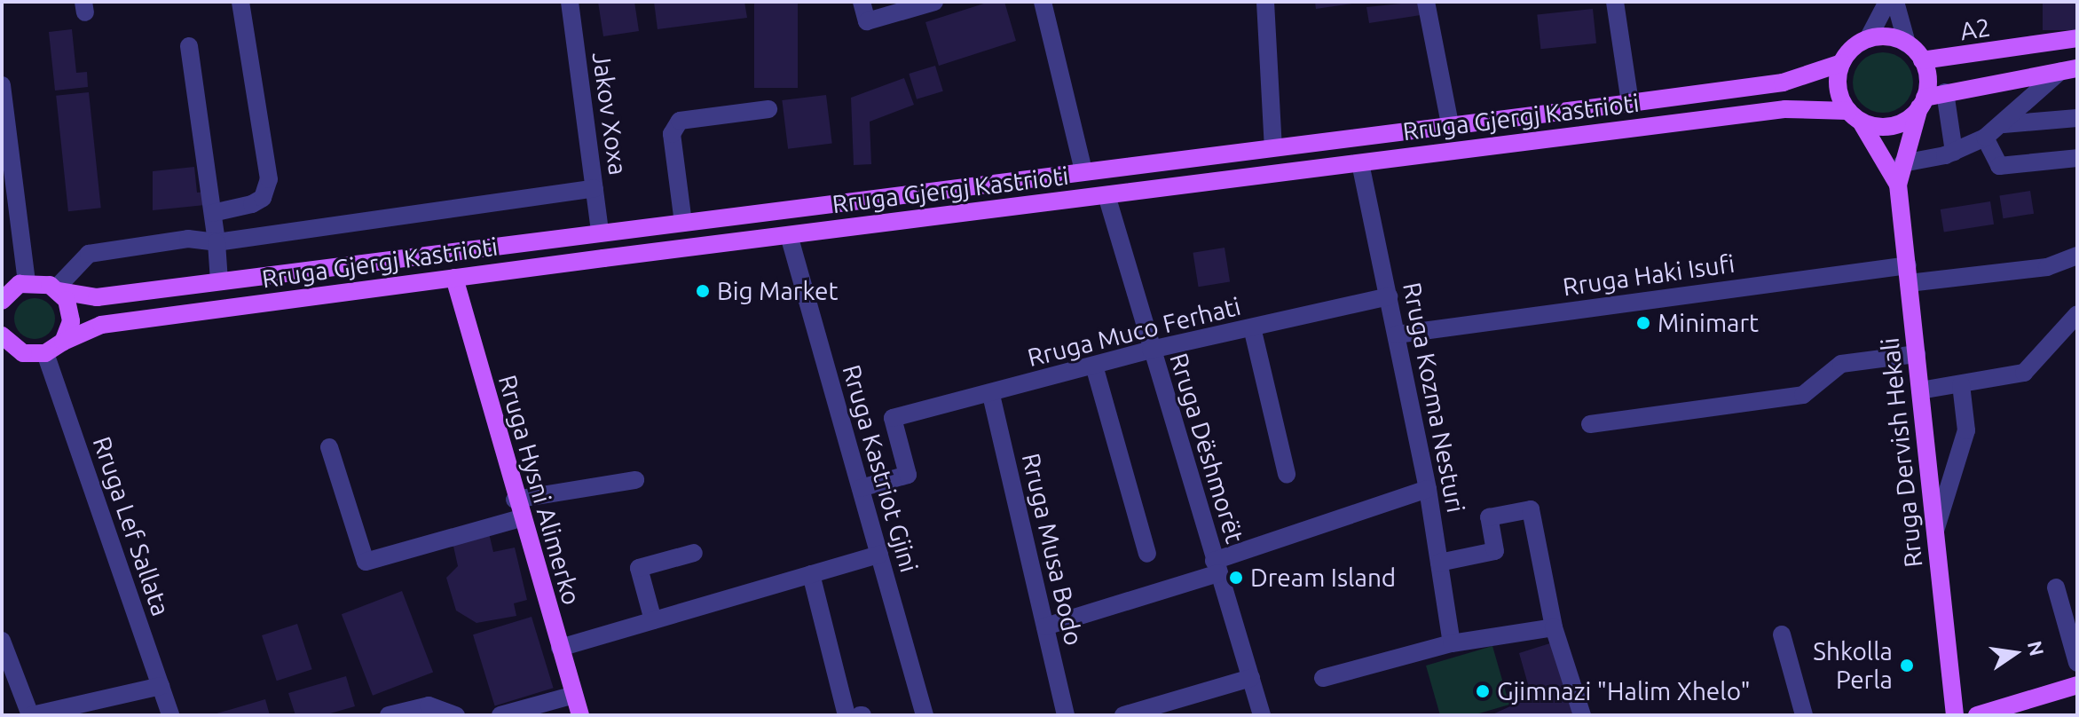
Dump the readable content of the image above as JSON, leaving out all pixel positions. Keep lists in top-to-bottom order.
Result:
{
  "streets": {
    "main road": [
      "A2",
      "Rruga Gjergj Kastrioti",
      "Rruga Dervish Hekali",
      "Rruga Hysni Alimerko"
    ],
    "street": [
      "Jakov Xoxa",
      "Rruga Haki Isufi",
      "Rruga Muco Ferhati",
      "Rruga Kozma Nesturi",
      "Rruga Dëshmorët",
      "Rruga Kastriot Gjini",
      "Rruga Lef Sallata",
      "Rruga Musa Bodo"
    ]
  },
  "crossings": [
    ["A2", "Rruga Gjergj Kastrioti"],
    ["A2", "Rruga Dervish Hekali"],
    ["Jakov Xoxa", "Rruga Gjergj Kastrioti"],
    ["Rruga Gjergj Kastrioti", "Rruga Kozma Nesturi"],
    ["Rruga Gjergj Kastrioti", "Rruga Dëshmorët"],
    ["Rruga Gjergj Kastrioti", "Rruga Dervish Hekali"],
    ["Rruga Gjergj Kastrioti", "Rruga Kastriot Gjini"],
    ["Rruga Gjergj Kastrioti", "Rruga Hysni Alimerko"],
    ["Rruga Gjergj Kastrioti", "Rruga Lef Sallata"],
    ["Rruga Haki Isufi", "Rruga Kozma Nesturi"],
    ["Rruga Haki Isufi", "Rruga Dervish Hekali"],
    ["Rruga Muco Ferhati", "Rruga Kozma Nesturi"],
    ["Rruga Muco Ferhati", "Rruga Dëshmorët"],
    ["Rruga Muco Ferhati", "Rruga Kastriot Gjini"],
    ["Rruga Muco Ferhati", "Rruga Musa Bodo"]
  ],
  "places": [
    "Big Market",
    "Minimart",
    "Dream Island",
    "Shkolla Perla",
    "Gjimnazi \"Halim Xhelo\""
  ],
  "north": "right"
}
